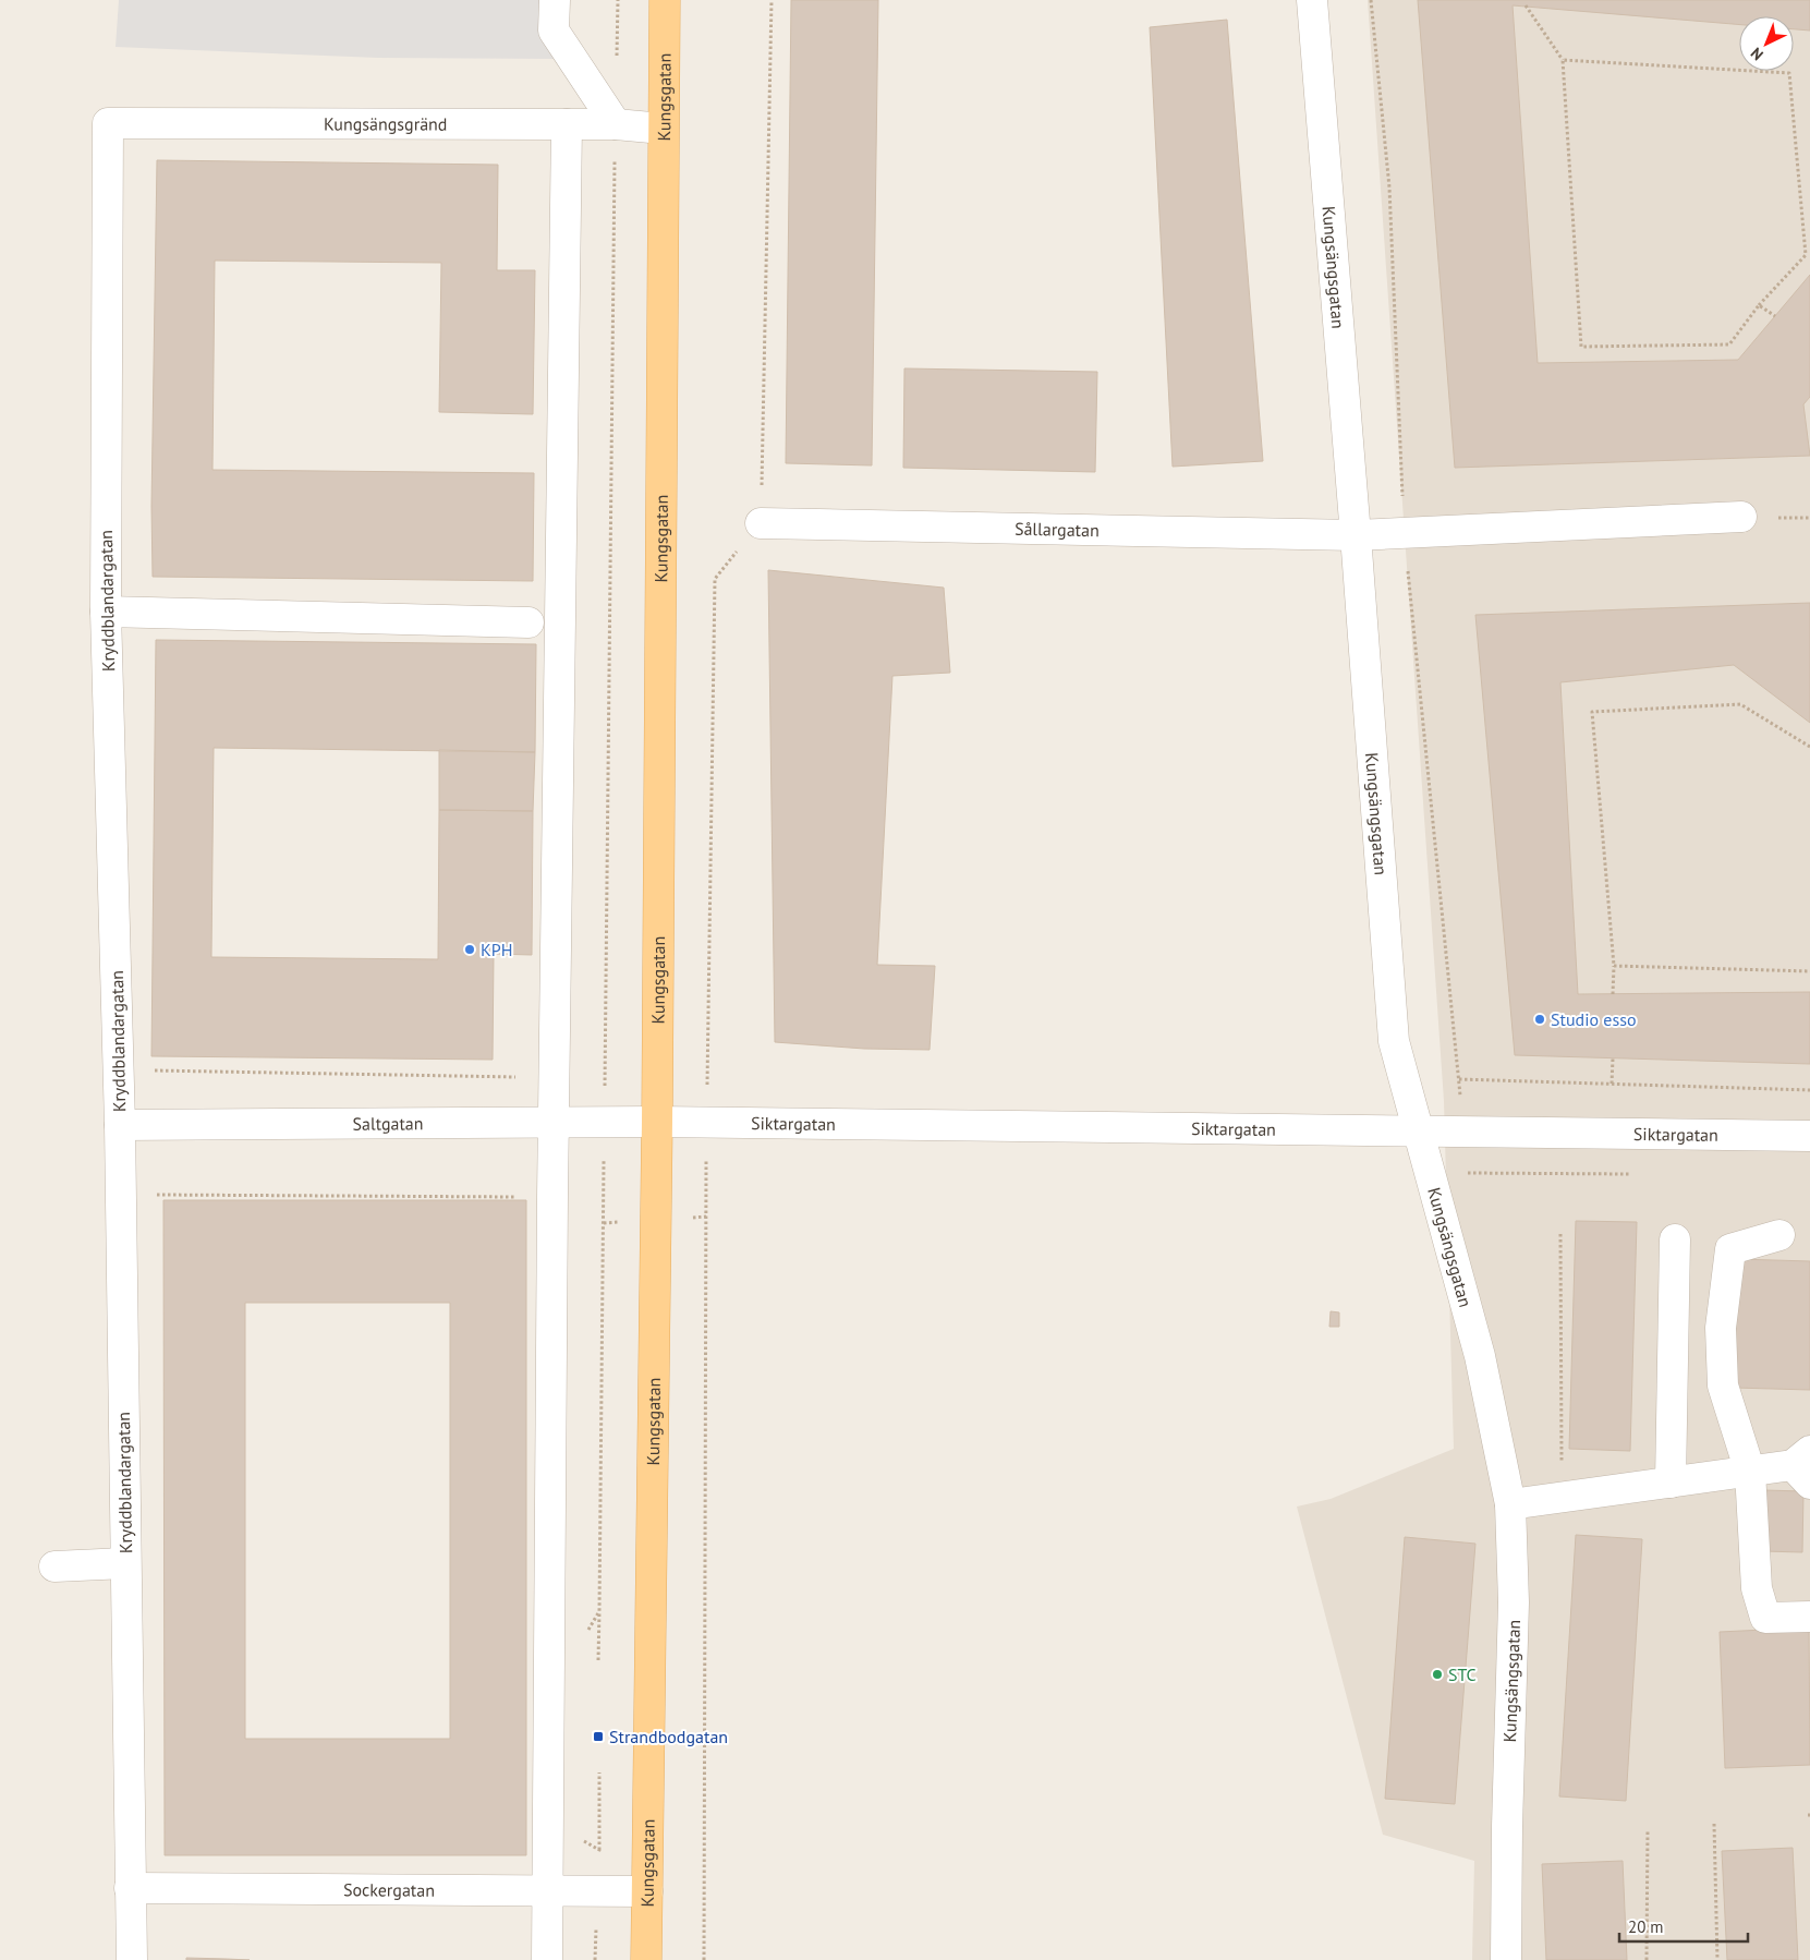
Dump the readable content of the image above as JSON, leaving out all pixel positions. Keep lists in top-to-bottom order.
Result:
{
  "streets": {
    "main road": ["Kungsgatan"],
    "street": [
      "Kungsängsgränd",
      "Kungsängsgatan",
      "Sållargatan",
      "Kryddblandargatan",
      "Saltgatan",
      "Siktargatan",
      "Sockergatan"
    ]
  },
  "crossings": [
    ["Kungsgatan", "Kungsängsgränd"],
    ["Kungsgatan", "Saltgatan"],
    ["Kungsgatan", "Siktargatan"],
    ["Kungsgatan", "Sockergatan"],
    ["Kungsängsgränd", "Kryddblandargatan"],
    ["Kungsängsgatan", "Sållargatan"],
    ["Kungsängsgatan", "Siktargatan"],
    ["Kryddblandargatan", "Saltgatan"],
    ["Kryddblandargatan", "Sockergatan"],
    ["Saltgatan", "Siktargatan"]
  ],
  "places": {
    "other": ["KPH", "Studio esso", "STC"],
    "transit": ["Strandbodgatan"]
  },
  "scale_bar": "20 m",
  "north": "bottom left"
}
